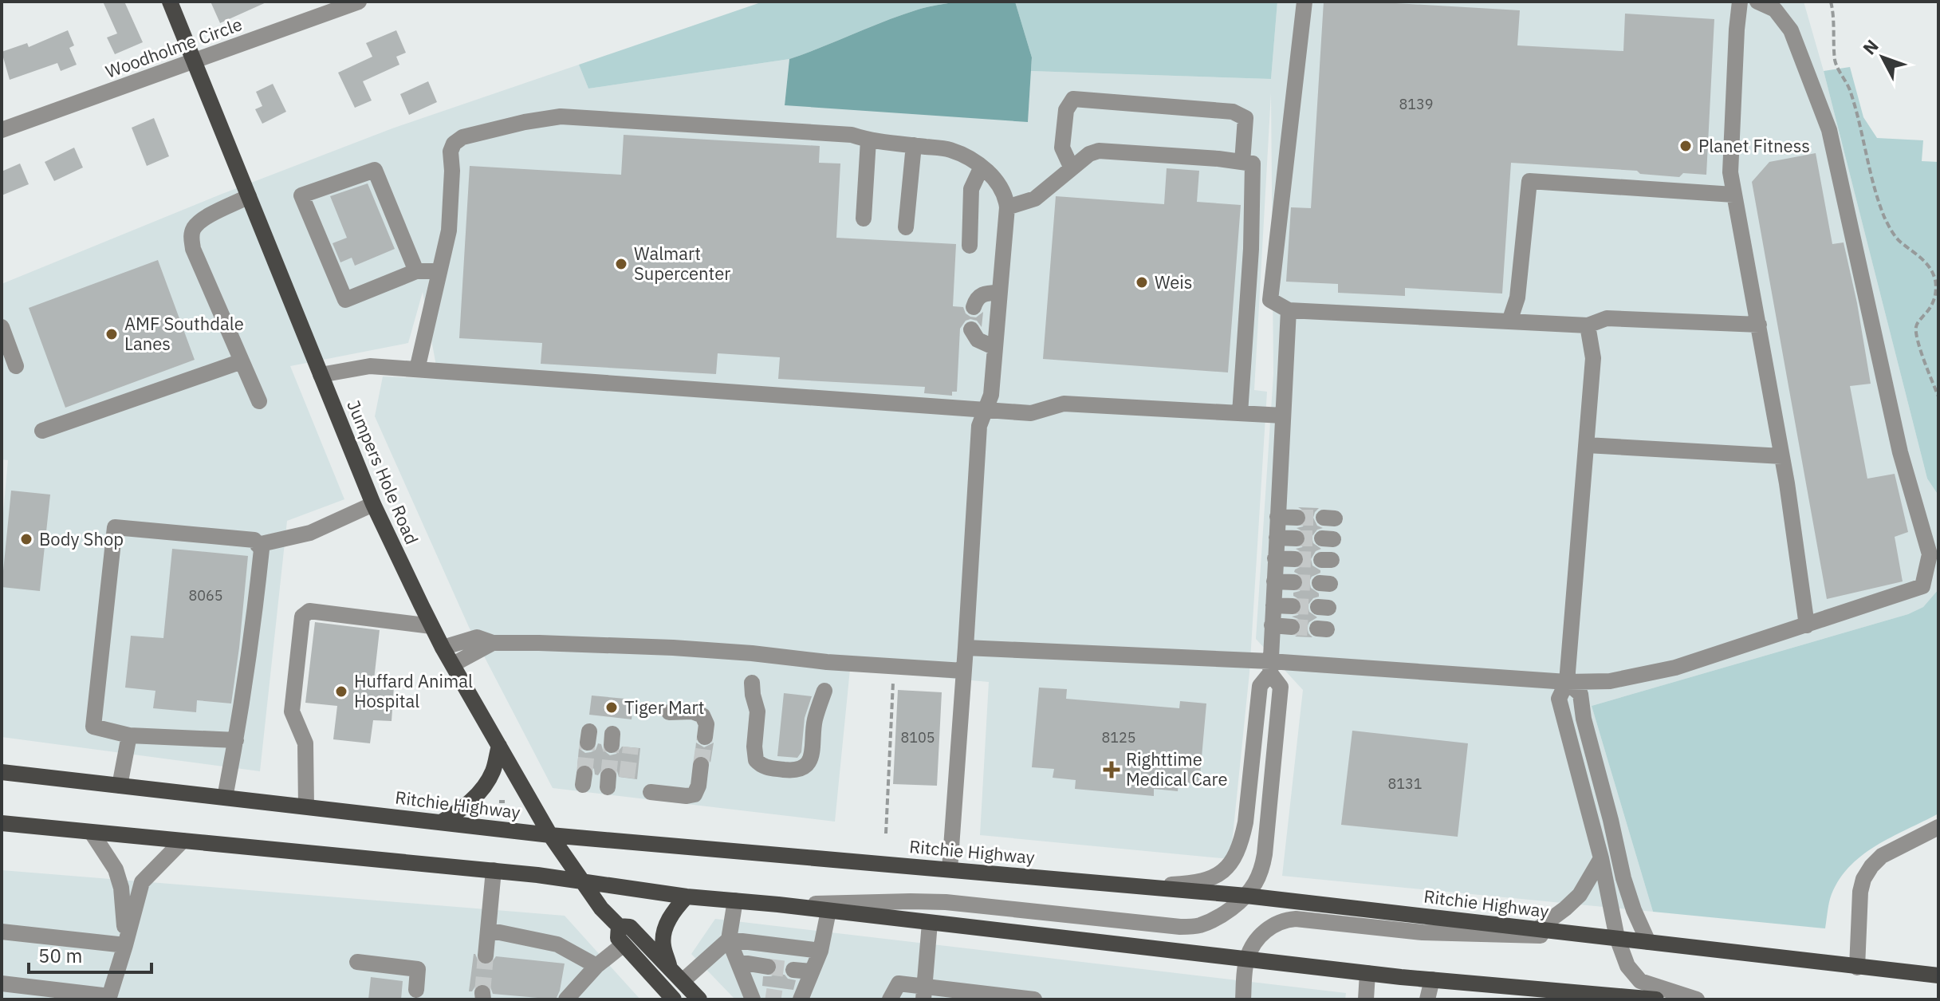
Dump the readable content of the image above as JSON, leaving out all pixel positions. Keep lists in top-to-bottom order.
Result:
{
  "streets": {
    "main road": ["Jumpers Hole Road", "Ritchie Highway"],
    "street": ["Woodholme Circle"]
  },
  "crossings": [
    ["Woodholme Circle", "Jumpers Hole Road"],
    ["Jumpers Hole Road", "Ritchie Highway"]
  ],
  "places": {
    "other": [
      "Planet Fitness",
      "Walmart Supercenter",
      "Weis",
      "AMF Southdale Lanes",
      "Body Shop",
      "Huffard Animal Hospital",
      "Tiger Mart"
    ],
    "health": ["Righttime Medical Care"]
  },
  "house_numbers": [
    "8139",
    "8065",
    "8105",
    "8125",
    "8131"
  ],
  "scale_bar": "50 m",
  "north": "top left"
}
